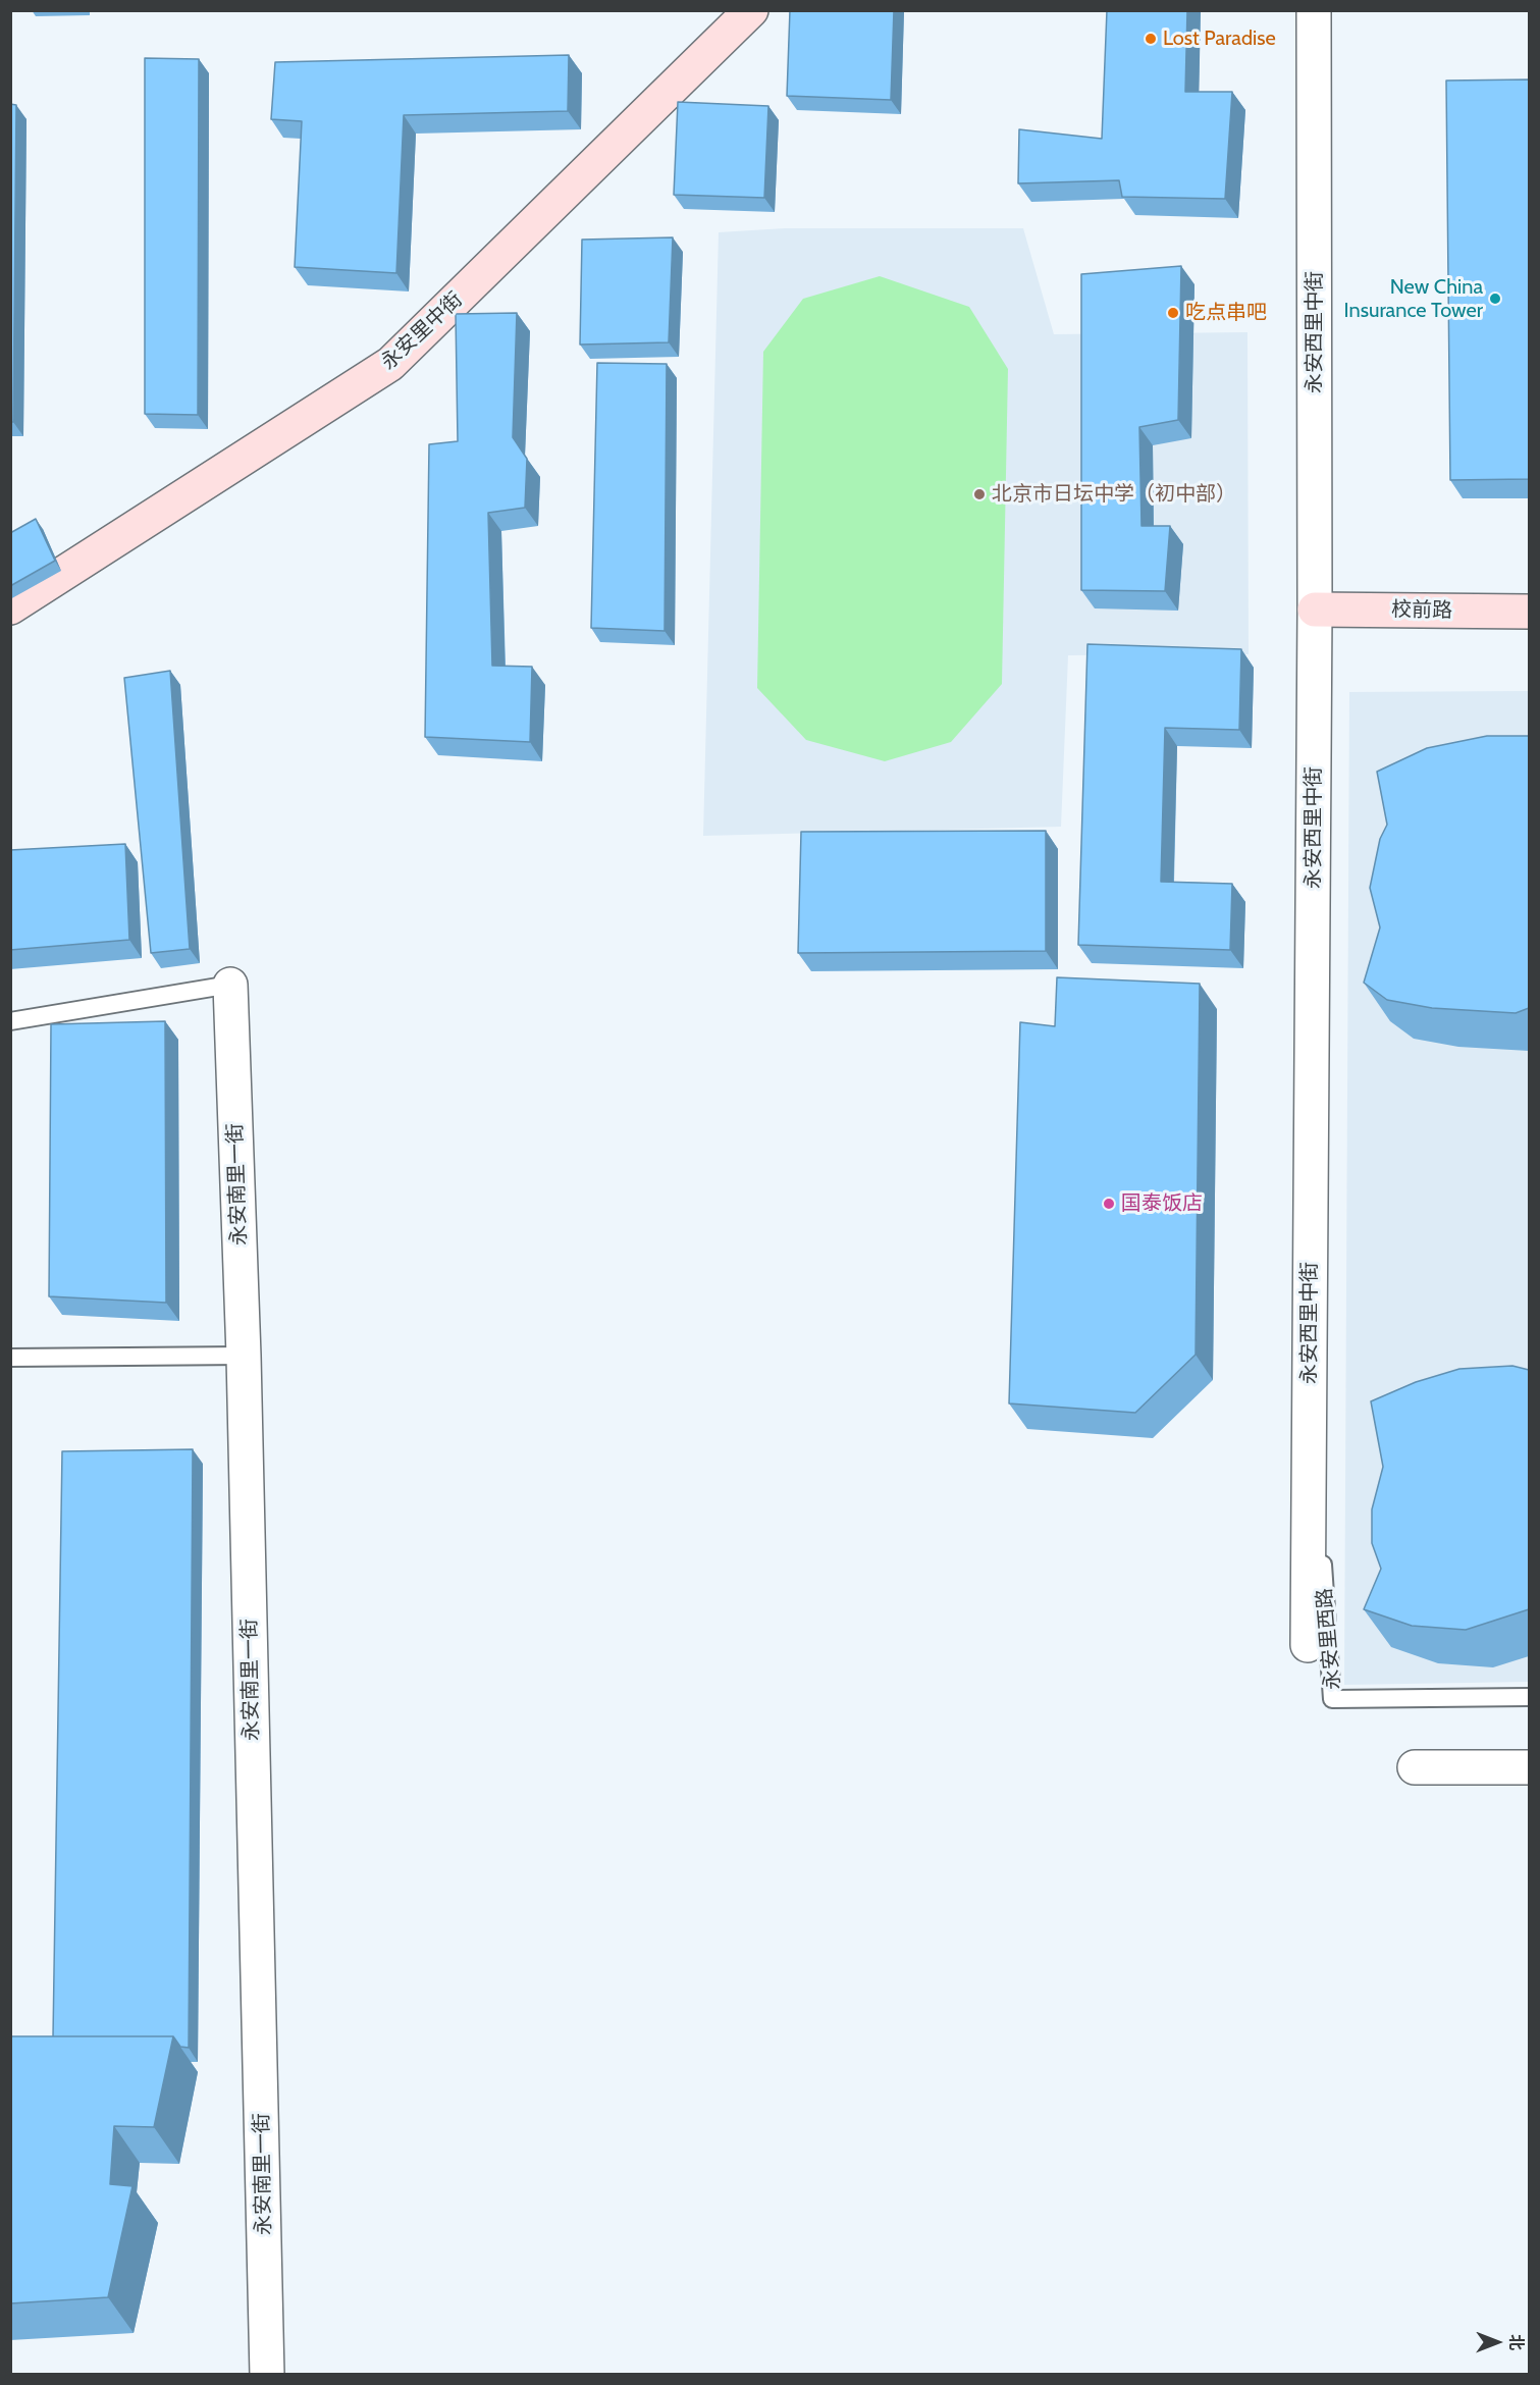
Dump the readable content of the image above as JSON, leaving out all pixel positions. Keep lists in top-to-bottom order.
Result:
{
  "streets": {
    "street": [
      "永安里中街",
      "永安西里中街",
      "校前路",
      "永安南里一街"
    ],
    "lane": ["永安里西路"]
  },
  "crossings": [
    ["永安西里中街", "校前路"],
    ["永安西里中街", "永安里西路"]
  ],
  "places": [
    "Lost Paradise",
    "New China Insurance Tower",
    "吃点串吧",
    "北京市日坛中学（初中部）",
    "国泰饭店"
  ],
  "north": "right"
}
